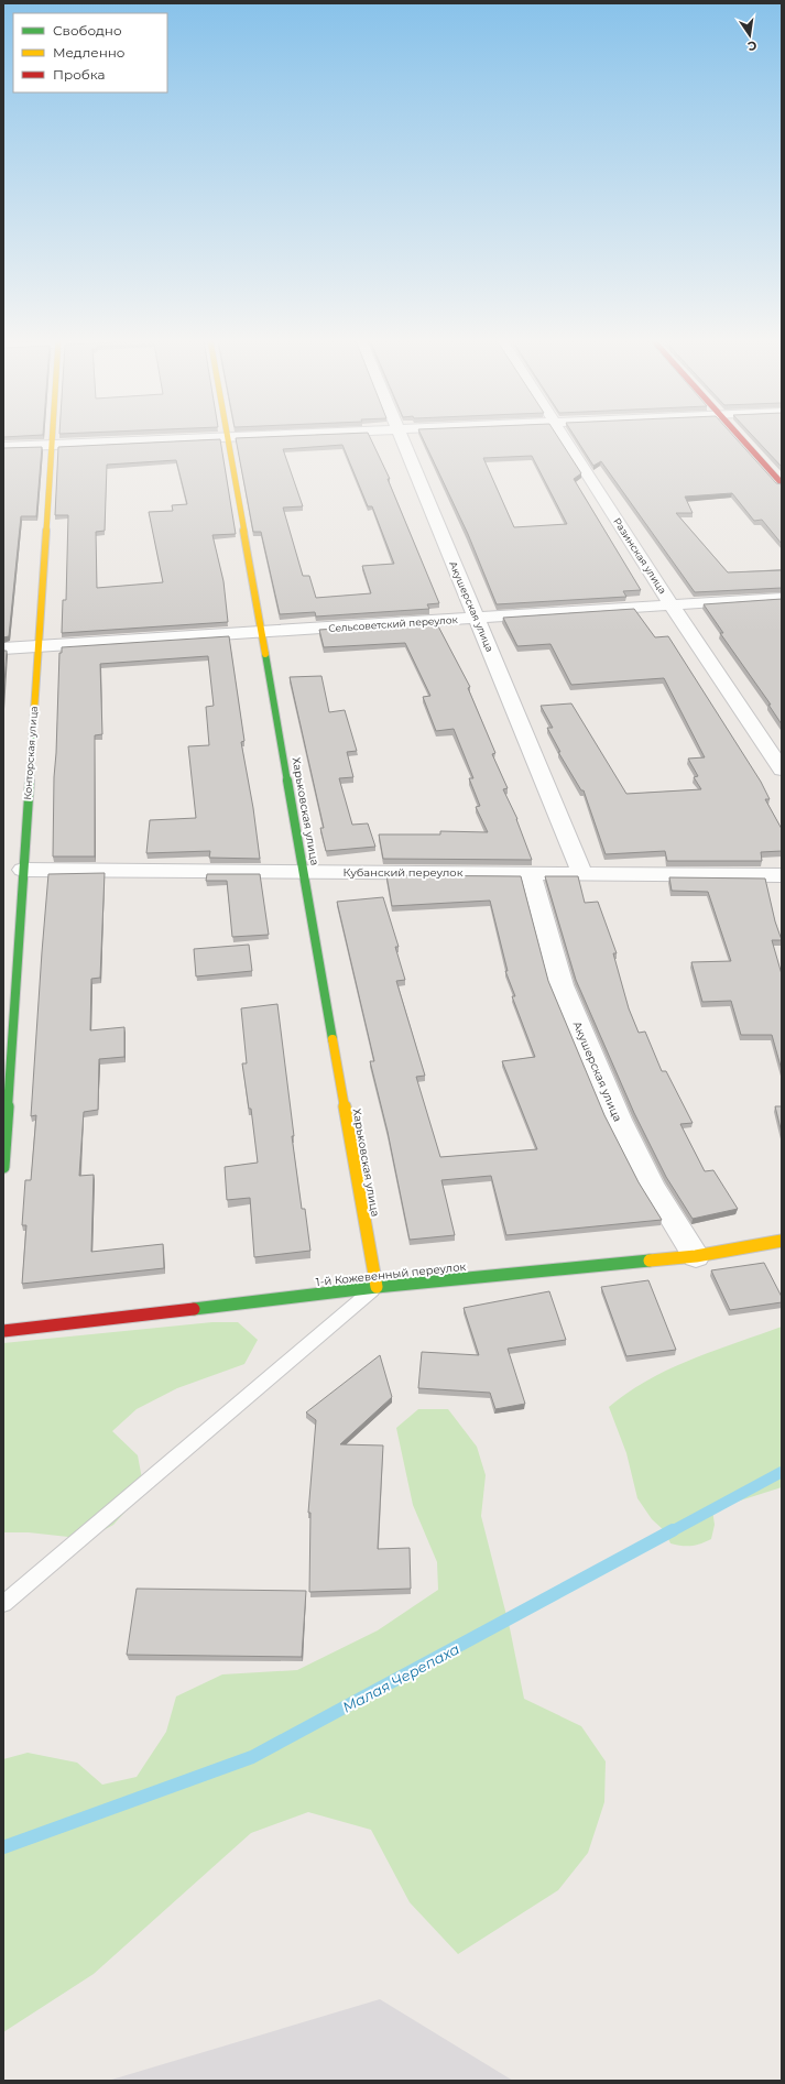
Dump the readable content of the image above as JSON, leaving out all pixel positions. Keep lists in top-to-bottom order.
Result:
{
  "streets": {
    "street": [
      "Разинская улица",
      "Акушерская улица",
      "Сельсоветский переулок",
      "Конторская улица",
      "Харьковская улица",
      "Кубанский переулок",
      "1-й Кожевенный переулок"
    ]
  },
  "crossings": [
    ["Разинская улица", "Сельсоветский переулок"],
    ["Акушерская улица", "Сельсоветский переулок"],
    ["Акушерская улица", "Кубанский переулок"],
    ["Акушерская улица", "1-й Кожевенный переулок"],
    ["Сельсоветский переулок", "Конторская улица"],
    ["Сельсоветский переулок", "Харьковская улица"],
    ["Конторская улица", "Кубанский переулок"],
    ["Харьковская улица", "Кубанский переулок"],
    ["Харьковская улица", "1-й Кожевенный переулок"]
  ],
  "water": ["Малая Черепаха"],
  "legend": ["Свободно", "Медленно", "Пробка"],
  "north": "bottom"
}
